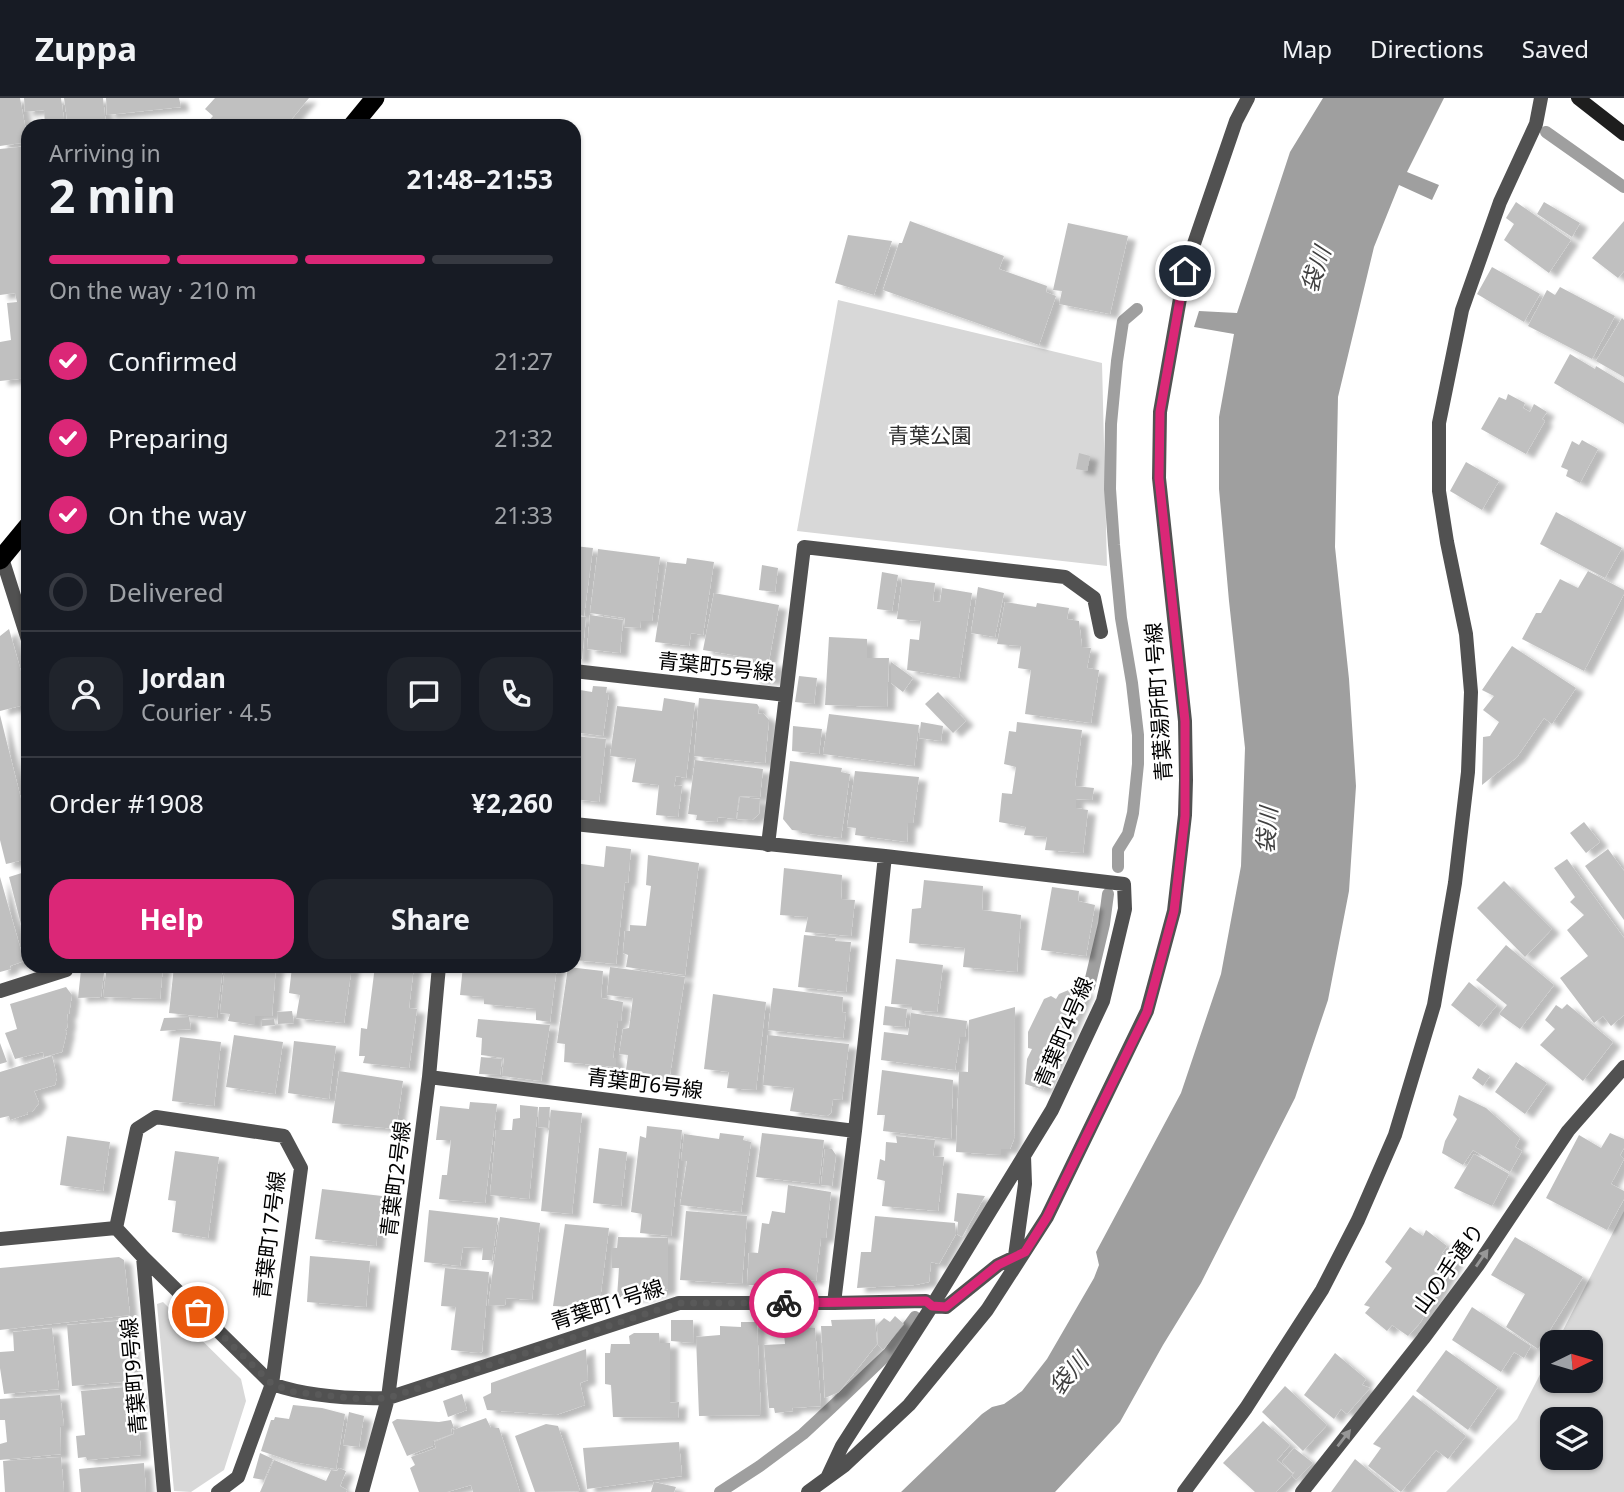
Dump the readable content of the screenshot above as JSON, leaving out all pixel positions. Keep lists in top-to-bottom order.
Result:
{
  "streets": {
    "street": [
      "青葉町5号線",
      "青葉湯所町1号線",
      "青葉町4号線",
      "青葉町6号線",
      "青葉町2号線",
      "青葉町17号線",
      "山の手通り",
      "青葉町1号線",
      "青葉町9号線"
    ]
  },
  "crossings": [
    ["青葉湯所町1号線", "青葉町4号線"],
    ["青葉町6号線", "青葉町2号線"],
    ["青葉町2号線", "青葉町1号線"],
    ["青葉町17号線", "青葉町1号線"],
    ["青葉町1号線", "青葉町9号線"]
  ],
  "one_way": ["山の手通り"],
  "water": ["袋川"],
  "parks": ["青葉公園"],
  "north": "right",
  "page": {
    "header": "Zuppa",
    "nav": ["Map", "Directions", "Saved"],
    "heading": ["2 min", "Arriving in", "21:48–21:53"],
    "panel": [
      "Jordan",
      "Courier · 4.5",
      "Order #1908",
      "¥2,260"
    ],
    "bar": "On the way · 210 m",
    "list": [
      ["Confirmed", "21:27"],
      ["Preparing", "21:32"],
      ["On the way", "21:33"],
      "Delivered"
    ],
    "buttons": ["Help", "Share"]
  }
}
